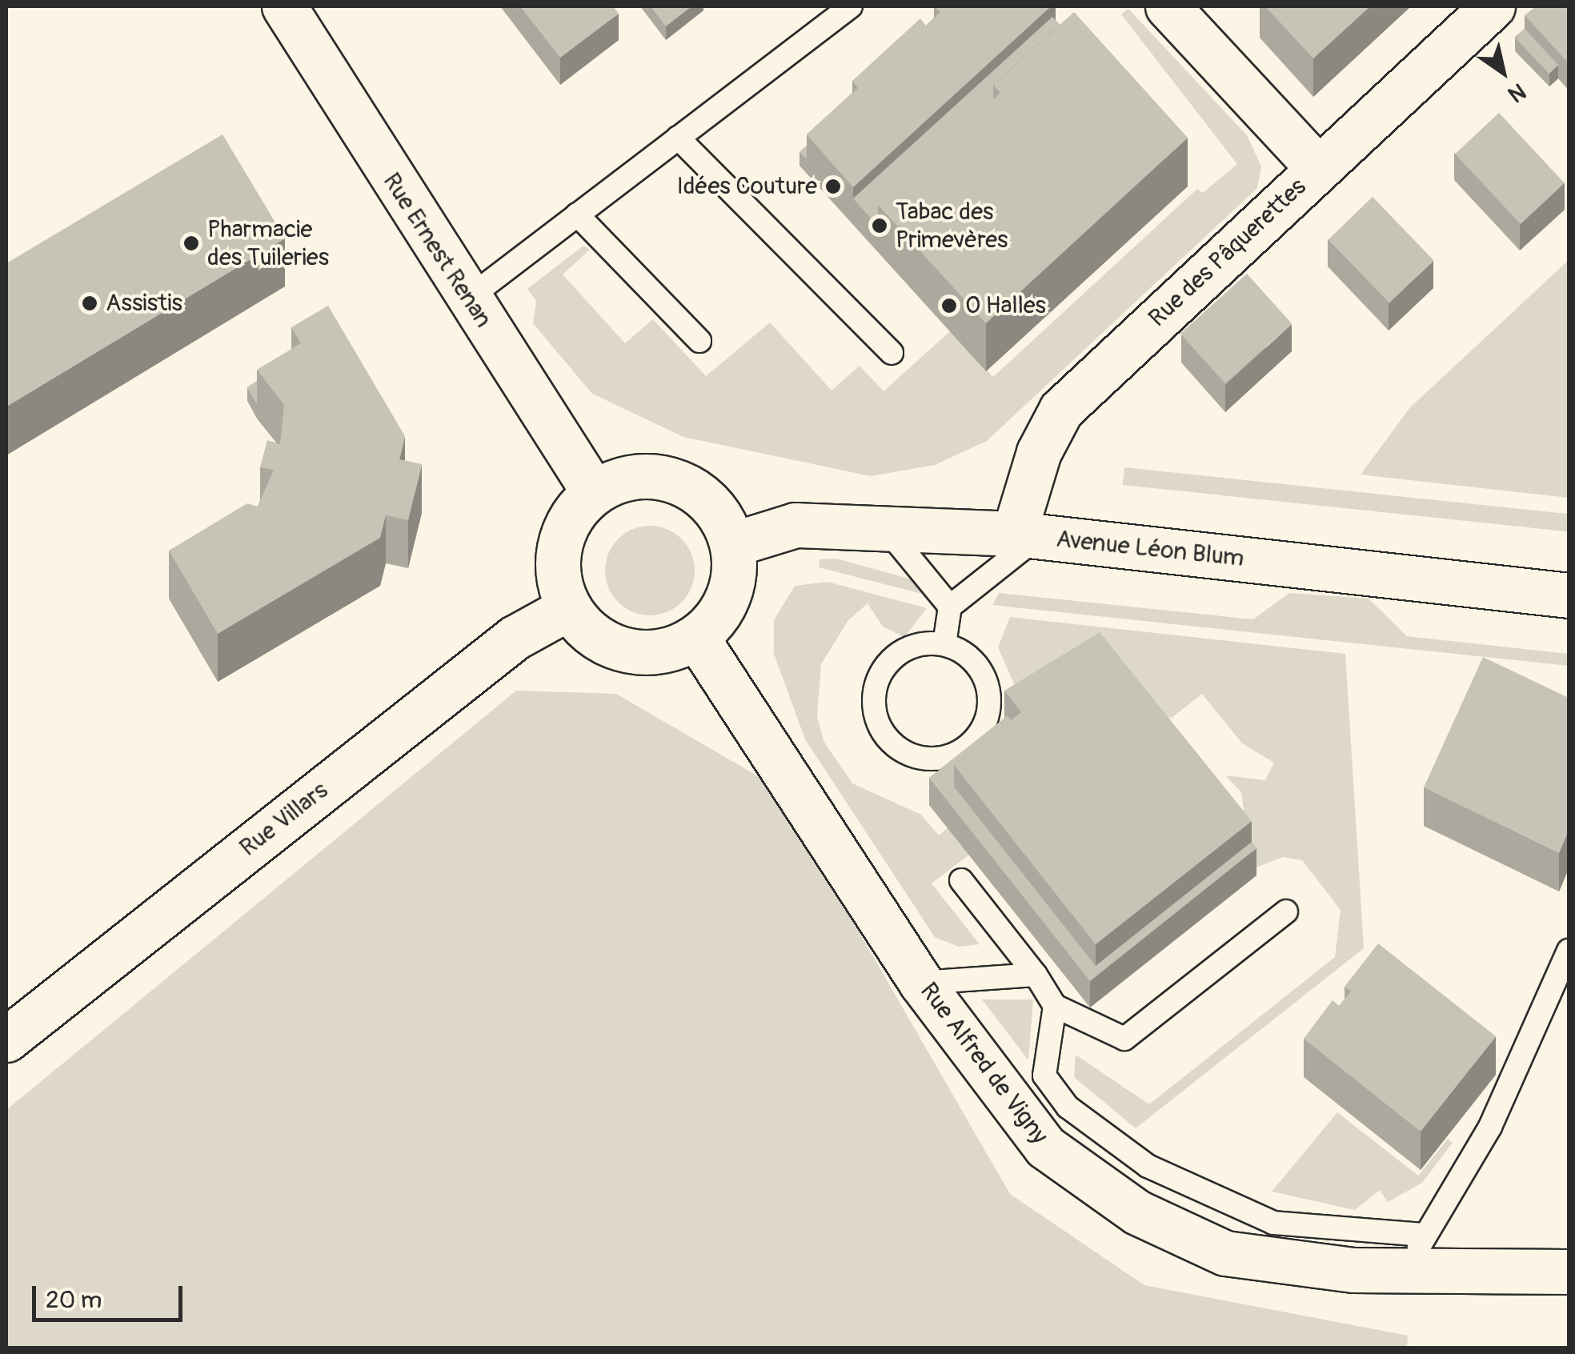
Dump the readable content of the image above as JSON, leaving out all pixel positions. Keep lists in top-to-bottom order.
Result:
{
  "streets": {
    "street": [
      "Rue Ernest Renan",
      "Rue des Pâquerettes",
      "Avenue Léon Blum",
      "Rue Villars",
      "Rue Alfred de Vigny"
    ]
  },
  "crossings": [
    ["Rue Ernest Renan", "Avenue Léon Blum"],
    ["Rue Ernest Renan", "Rue Villars"],
    ["Rue Ernest Renan", "Rue Alfred de Vigny"],
    ["Rue des Pâquerettes", "Avenue Léon Blum"],
    ["Avenue Léon Blum", "Rue Villars"],
    ["Avenue Léon Blum", "Rue Alfred de Vigny"],
    ["Rue Villars", "Rue Alfred de Vigny"]
  ],
  "places": [
    "Idées Couture",
    "Tabac des Primevères",
    "Pharmacie des Tuileries",
    "Assistis",
    "O Halles"
  ],
  "scale_bar": "20 m",
  "north": "bottom right"
}
